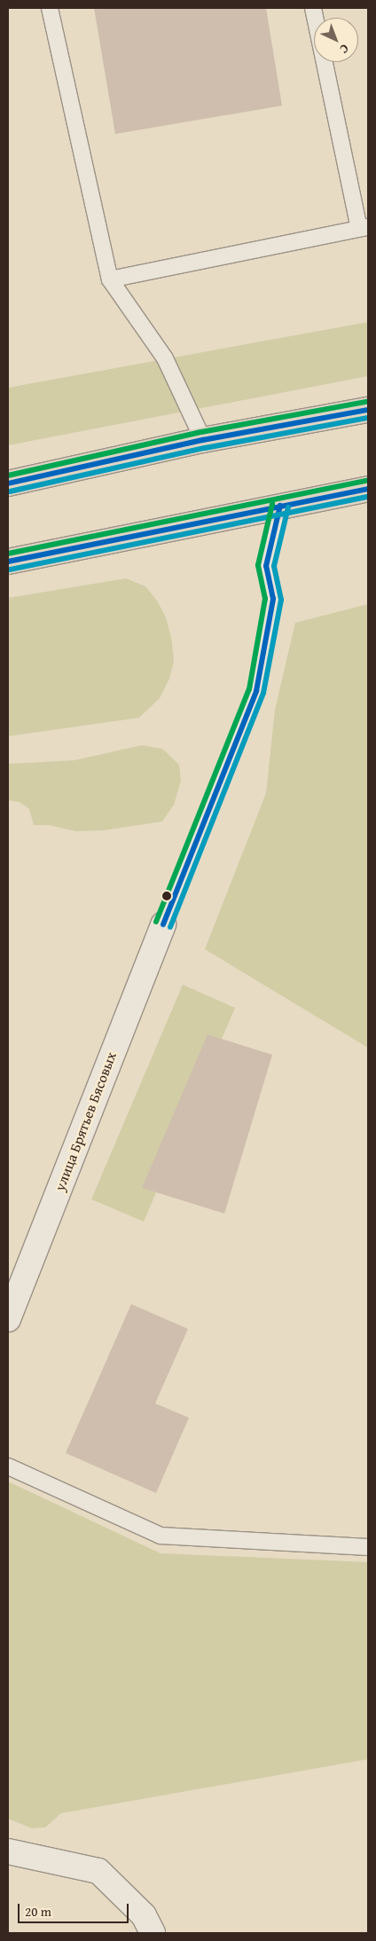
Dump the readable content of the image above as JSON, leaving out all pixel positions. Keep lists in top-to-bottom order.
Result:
{
  "streets": {
    "street": ["улица Брятьев Бясовых"]
  },
  "scale_bar": "20 m",
  "north": "bottom right"
}
